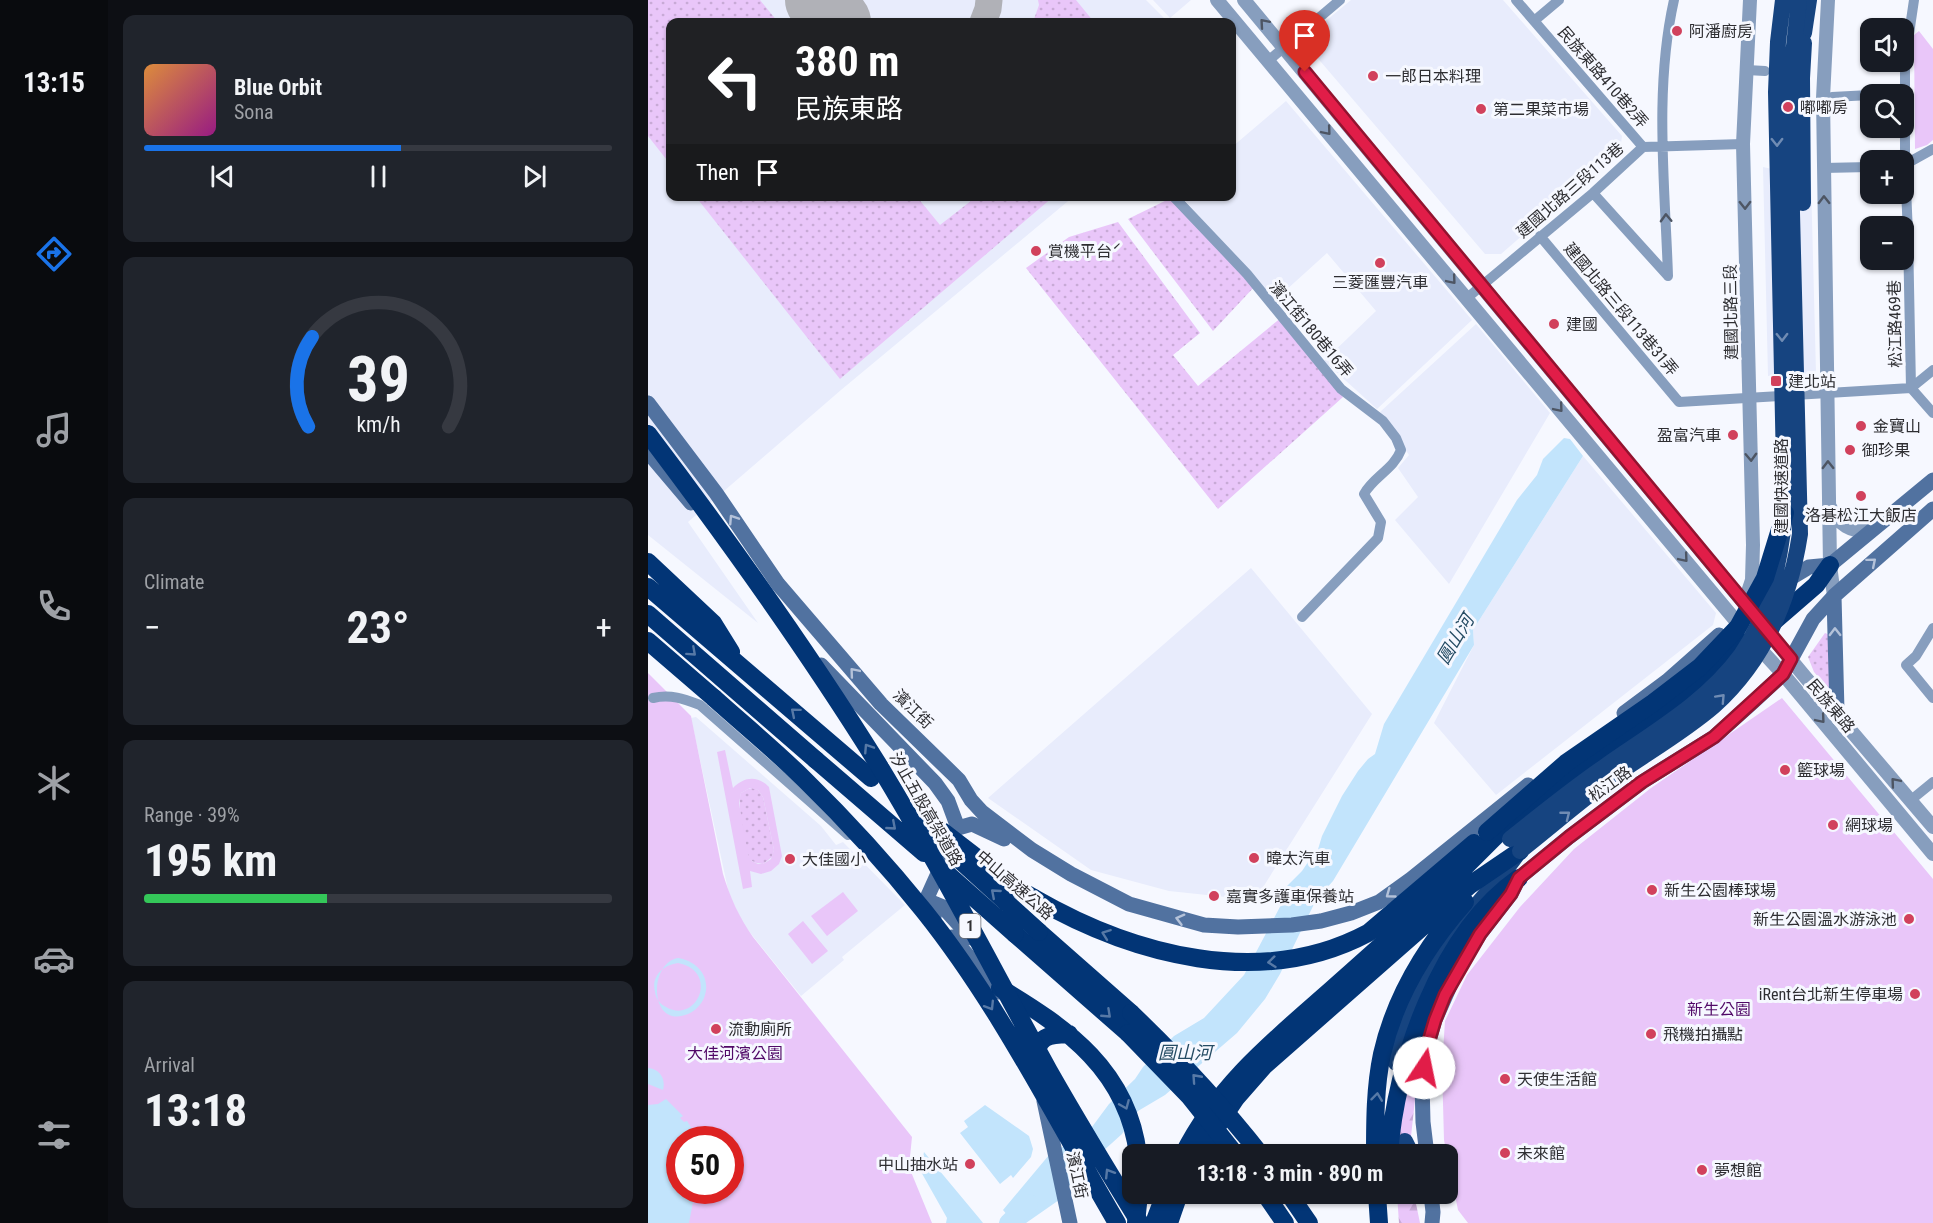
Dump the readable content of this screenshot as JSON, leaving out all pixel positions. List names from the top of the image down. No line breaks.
{"streets":{"highway":["建國快速道路","汐止五股高架道路","中山高速公路","1"],"main road":["濱江街","松江路"],"street":["民族東路410巷2弄","建國北路三段113巷","建國北路三段113巷31弄","建國北路三段","松江路469巷","濱江街180巷16弄","民族東路"]},"crossings":[["民族東路410巷2弄","建國北路三段113巷"],["建國北路三段113巷","建國北路三段113巷31弄"],["建國北路三段113巷","建國北路三段"],["建國北路三段113巷","民族東路"],["建國北路三段113巷31弄","建國北路三段"],["建國北路三段","民族東路"],["民族東路","松江路"]],"one_way":["濱江街"],"water":["圓山河"],"parks":["新生公園","大佳河濱公園"],"places":{"other":["阿潘廚房","一郎日本料理","嘟嘟房","第二果菜市場","賞機平台ˊ","三菱匯豐汽車","建國","金寶山","盈富汽車","御珍果","洛碁松江大飯店","籃球場","網球場","暐太汽車","大佳國小","新生公園棒球場","嘉實多護車保養站","新生公園溫水游泳池","iRent台北新生停車場","流動廁所","飛機拍攝點","天使生活館","未來館","中山抽水站","夢想館"],"transit":["建北站"]},"page":{"tabs":"13:15","map_buttons":["+","−"],"turn":["380 m","民族東路"],"song":["Blue Orbit","Sona"],"then":"Then","tile":["Climate",["Range · 39%","195 km"],["Arrival","13:18"]],"heat":["−","23°","+"],"limit":"50","trip":"13:18 · 3 min · 890 m","gauge":["39","km/h"]}}
